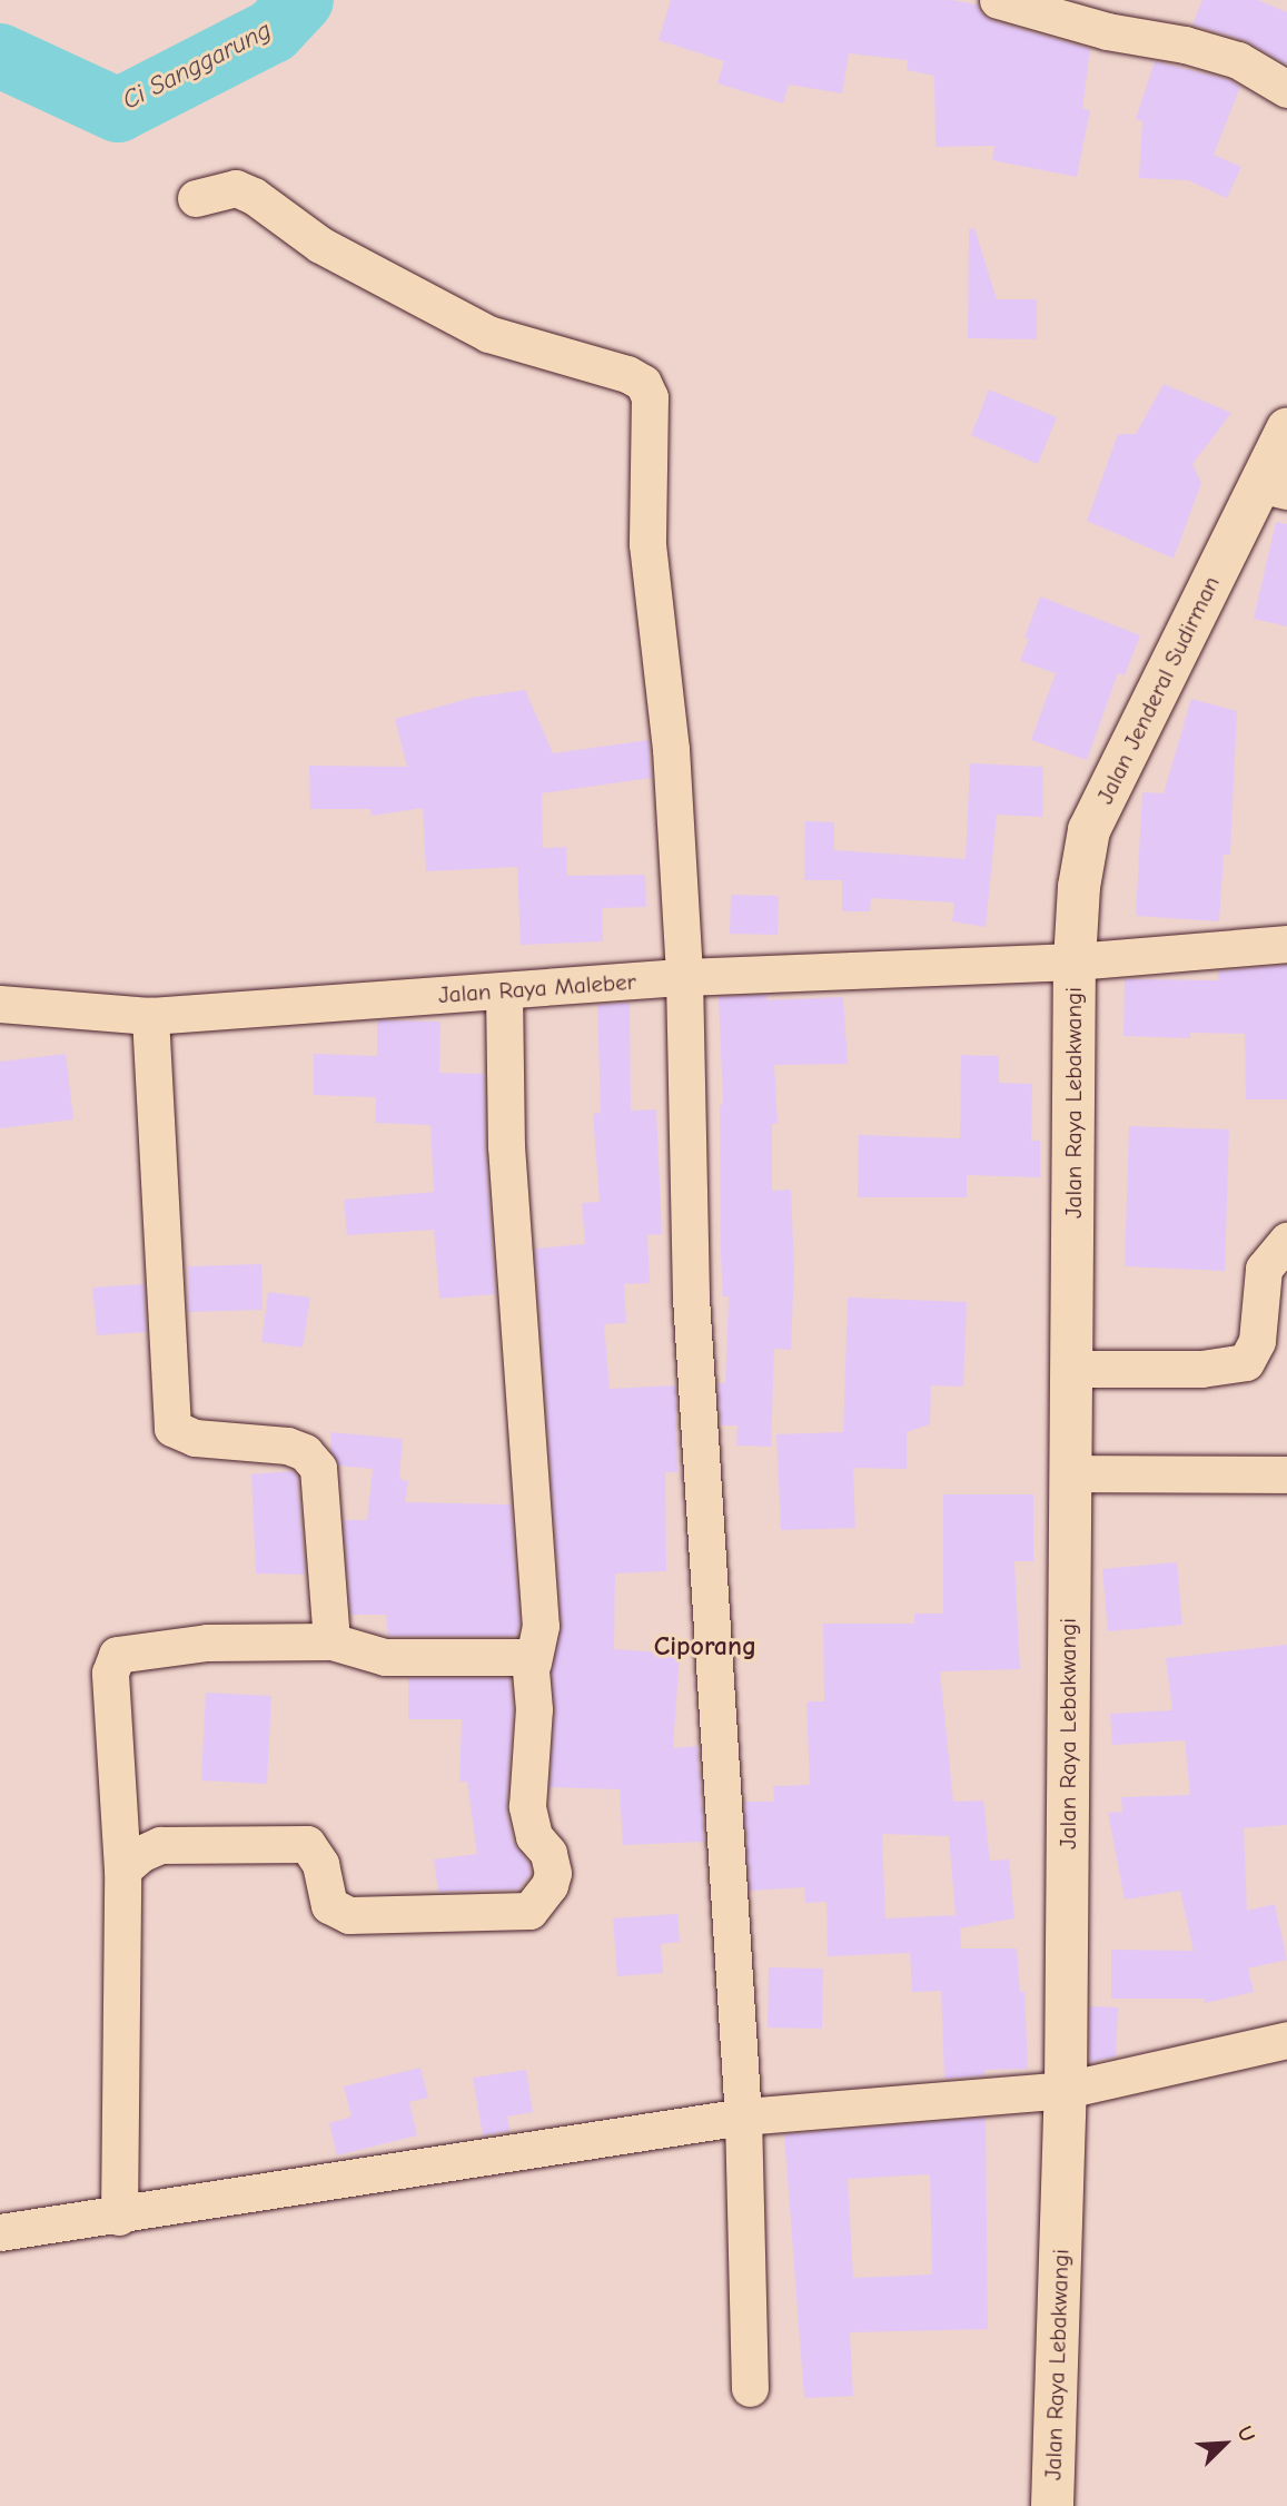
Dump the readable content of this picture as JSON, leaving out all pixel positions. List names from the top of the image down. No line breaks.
{"streets":{"main road":["Jalan Jenderal Sudirman","Jalan Raya Lebakwangi"],"street":["Jalan Raya Maleber"]},"crossings":[["Jalan Jenderal Sudirman","Jalan Raya Maleber"],["Jalan Jenderal Sudirman","Jalan Raya Lebakwangi"],["Jalan Raya Maleber","Jalan Raya Lebakwangi"]],"districts":["Ciporang"],"water":["Ci Sanggarung"],"north":"top right"}
